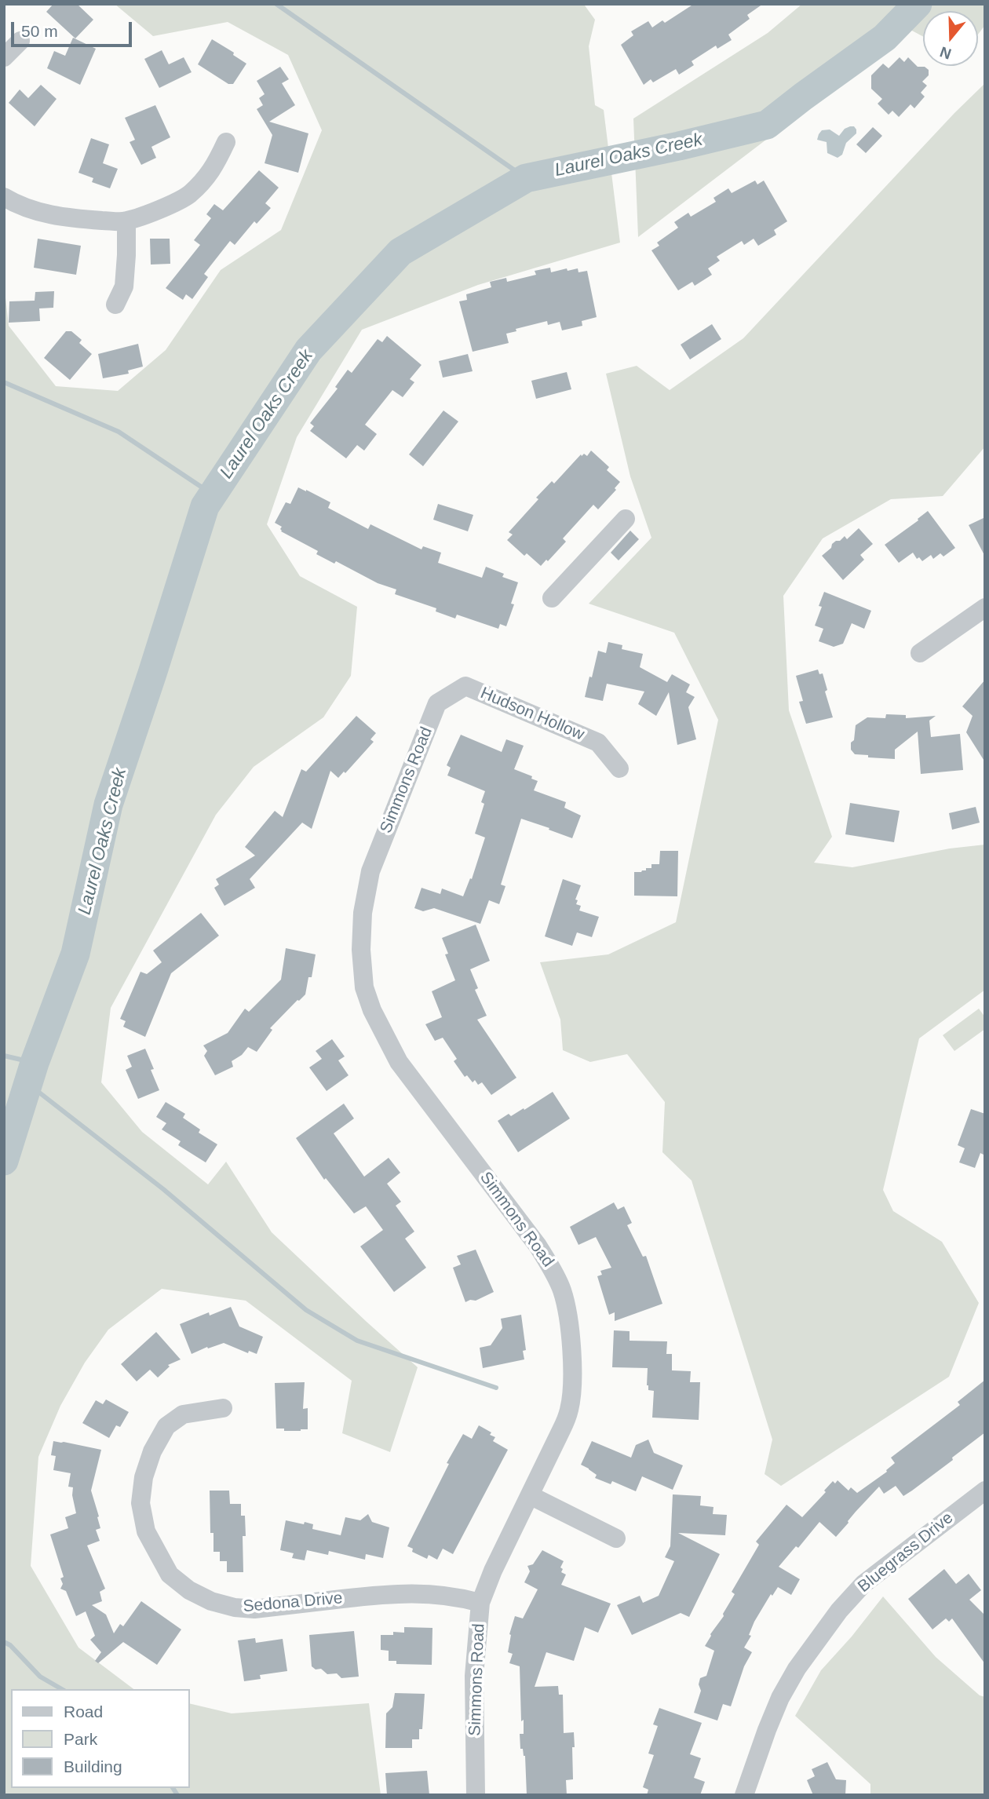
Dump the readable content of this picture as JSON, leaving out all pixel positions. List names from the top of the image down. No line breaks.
{"streets":{"street":["Hudson Hollow","Simmons Road","Bluegrass Drive","Sedona Drive"]},"crossings":[["Hudson Hollow","Simmons Road"],["Simmons Road","Sedona Drive"]],"water":["Laurel Oaks Creek"],"legend":["Road","Park","Building"],"scale_bar":"50 m","north":"bottom"}
